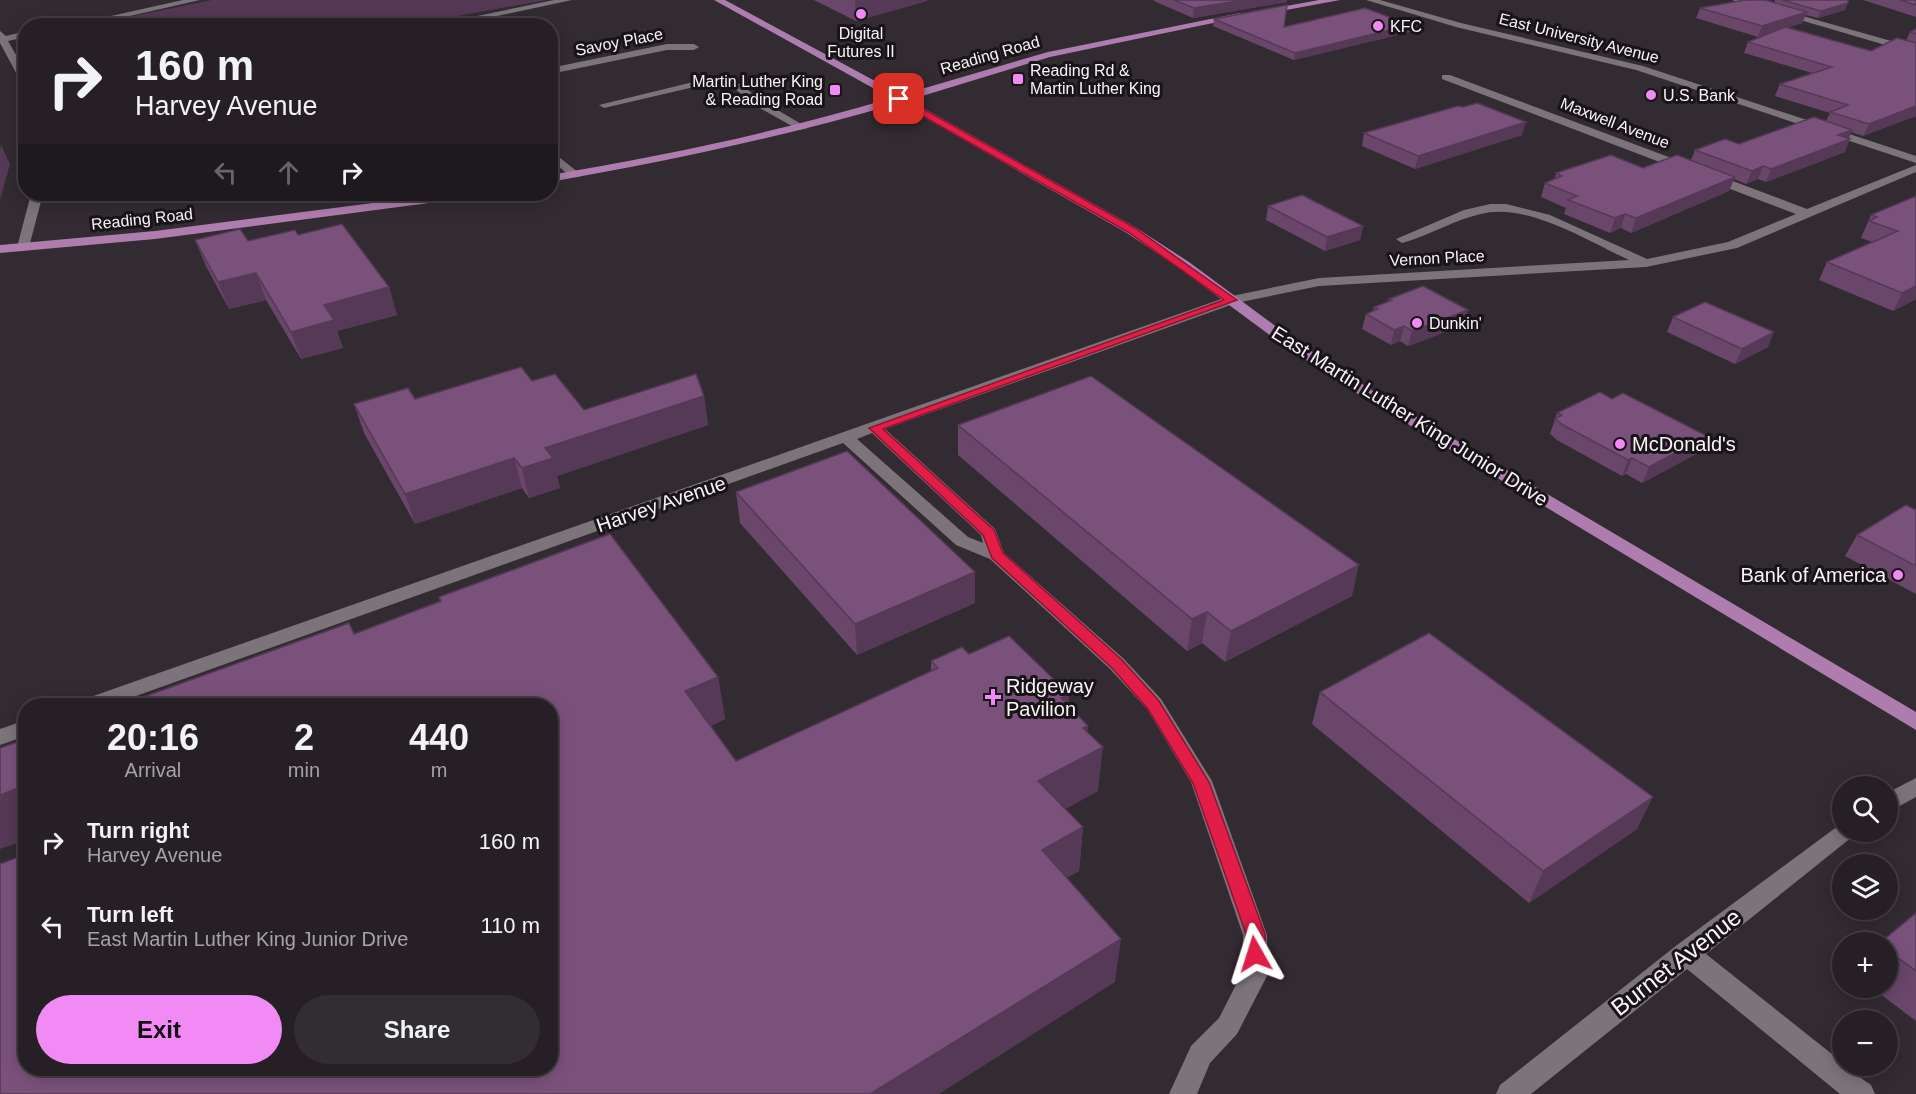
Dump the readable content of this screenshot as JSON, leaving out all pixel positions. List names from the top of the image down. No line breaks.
{"streets":{"main road":["Reading Road","East Martin Luther King Junior Drive"],"street":["East University Avenue","Savoy Place","Maxwell Avenue","Vernon Place","Harvey Avenue","Burnet Avenue"]},"crossings":[["Reading Road","East Martin Luther King Junior Drive"],["Maxwell Avenue","Vernon Place"],["Vernon Place","East Martin Luther King Junior Drive"],["Vernon Place","Harvey Avenue"],["East Martin Luther King Junior Drive","Harvey Avenue"]],"places":{"other":["Digital Futures II","KFC","U.S. Bank","Dunkin'","McDonald's","Bank of America"],"transit":["Reading Rd & Martin Luther King","Martin Luther King & Reading Road"],"health":["Ridgeway Pavilion"]},"page":{"turn":["160 m","Harvey Avenue"],"eta":["20:16","Arrival","2","min","440","m"],"map_buttons":["+","−"],"list":[{"name":"Turn right","note":"Harvey Avenue","value":"160 m"},{"name":"Turn left","note":"East Martin Luther King Junior Drive","value":"110 m"}],"buttons":["Exit","Share"]}}
